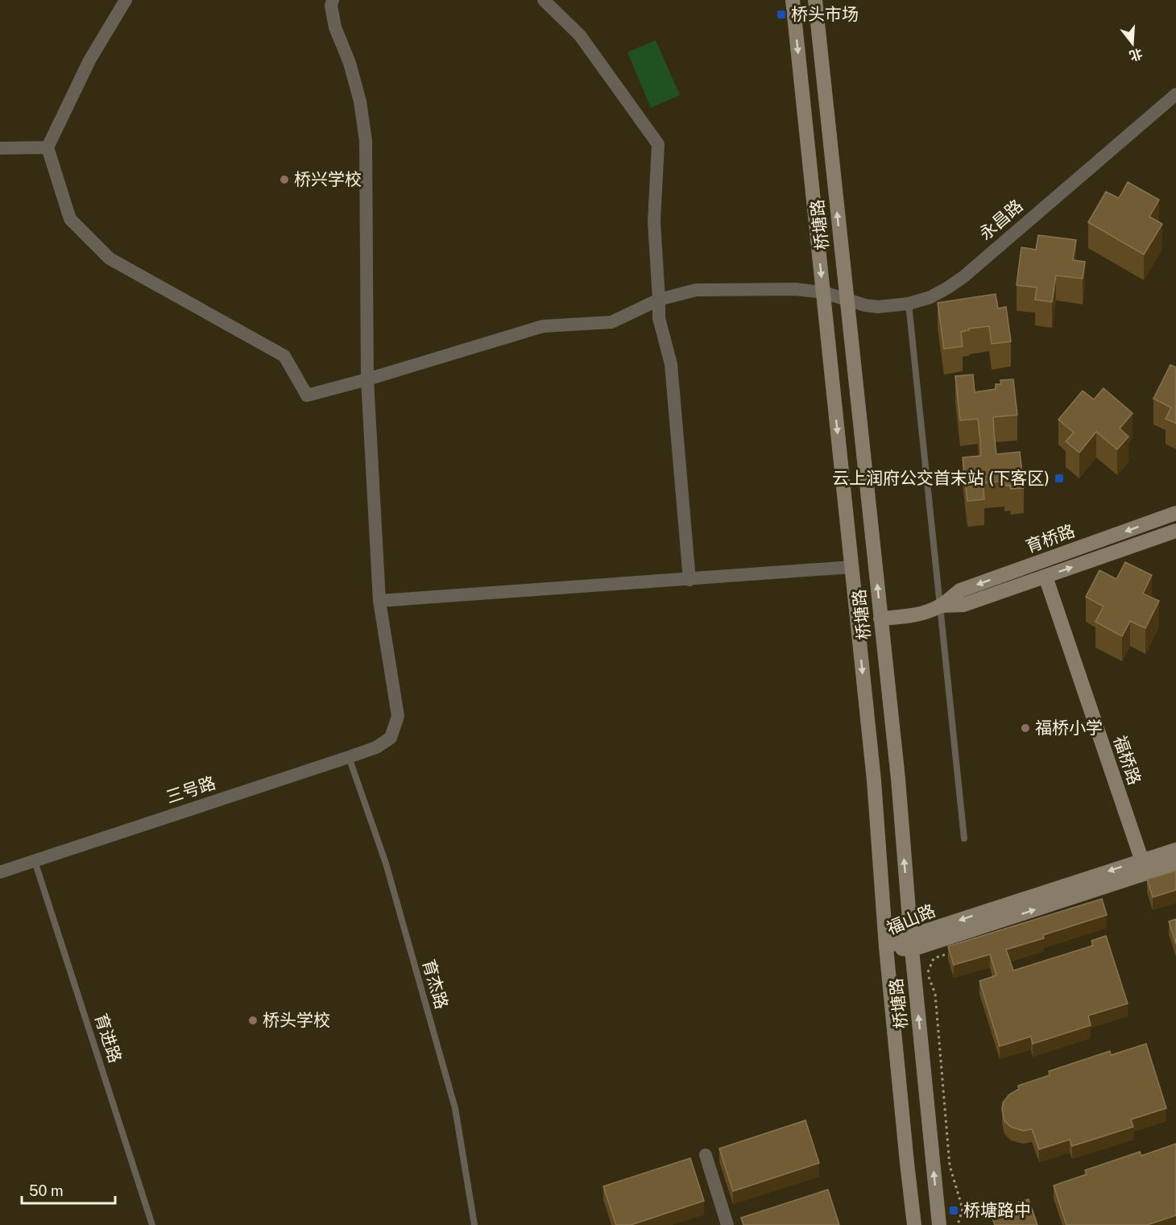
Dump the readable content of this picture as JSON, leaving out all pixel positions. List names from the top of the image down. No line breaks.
{"streets":{"street":["永昌路","桥塘路","育桥路","福桥路","三号路","福山路"],"lane":["育杰路","育进路"]},"crossings":[["永昌路","桥塘路"],["桥塘路","育桥路"],["桥塘路","福山路"],["育桥路","福桥路"],["福桥路","福山路"],["三号路","育杰路"],["三号路","育进路"]],"places":{"transit":["桥头市场","云上润府公交首末站 (下客区)","桥塘路中"],"other":["桥兴学校","福桥小学","桥头学校"]},"scale_bar":"50 m","north":"bottom"}
